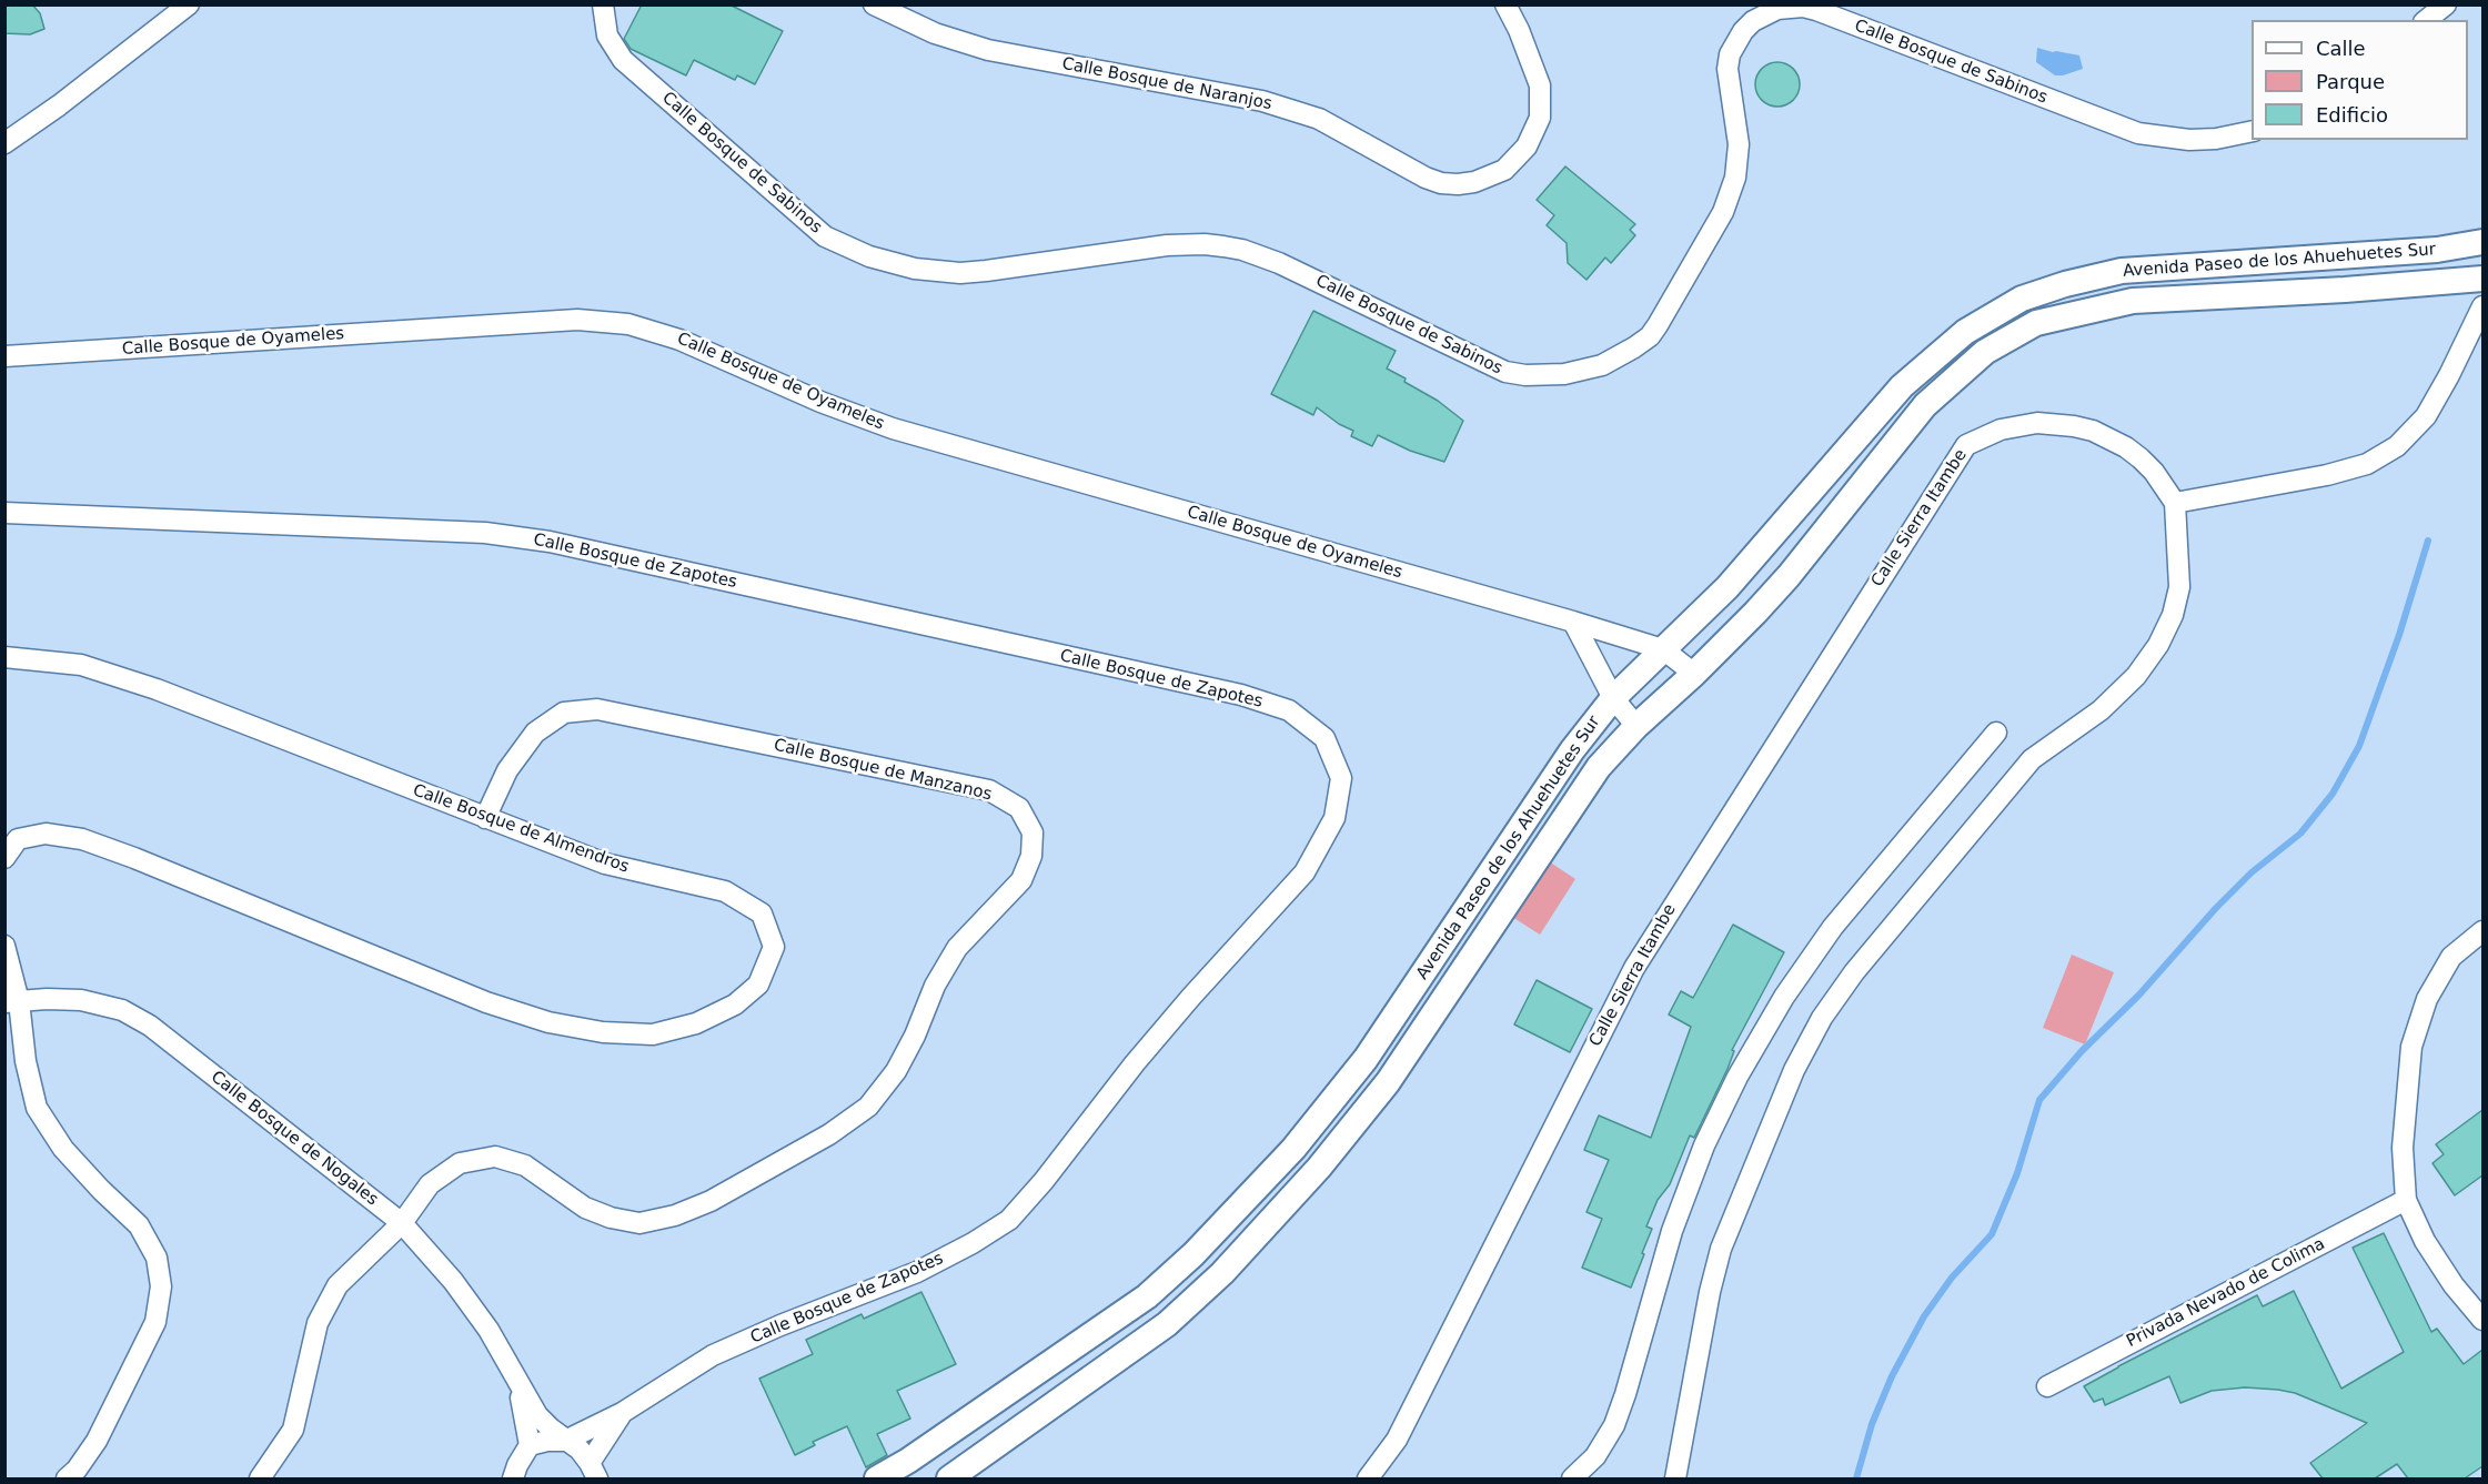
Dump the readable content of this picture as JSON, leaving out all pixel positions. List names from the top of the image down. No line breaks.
{"streets":{"street":["Calle Bosque de Sabinos","Calle Bosque de Naranjos","Avenida Paseo de los Ahuehuetes Sur","Calle Bosque de Oyameles","Calle Sierra Itambe","Calle Bosque de Zapotes","Calle Bosque de Manzanos","Calle Bosque de Almendros","Calle Bosque de Nogales","Privada Nevado de Colima"]},"crossings":[["Avenida Paseo de los Ahuehuetes Sur","Calle Bosque de Oyameles"],["Calle Bosque de Zapotes","Calle Bosque de Nogales"],["Calle Bosque de Manzanos","Calle Bosque de Almendros"],["Calle Bosque de Manzanos","Calle Bosque de Nogales"]],"legend":["Calle","Parque","Edificio"]}
